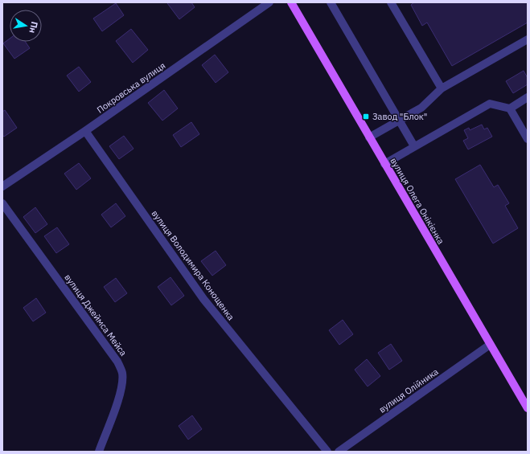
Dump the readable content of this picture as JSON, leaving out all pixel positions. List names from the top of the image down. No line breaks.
{"streets":{"main road":["вулиця Олега Онікієнка"],"street":["Покровська вулиця","вулиця Володимира Конощенка","вулиця Джеймса Мейса","вулиця Олійника"]},"crossings":[["Покровська вулиця","вулиця Володимира Конощенка"],["вулиця Олега Онікієнка","вулиця Олійника"]],"places":{"transit":["Завод \"Блок\""]},"north":"right"}
